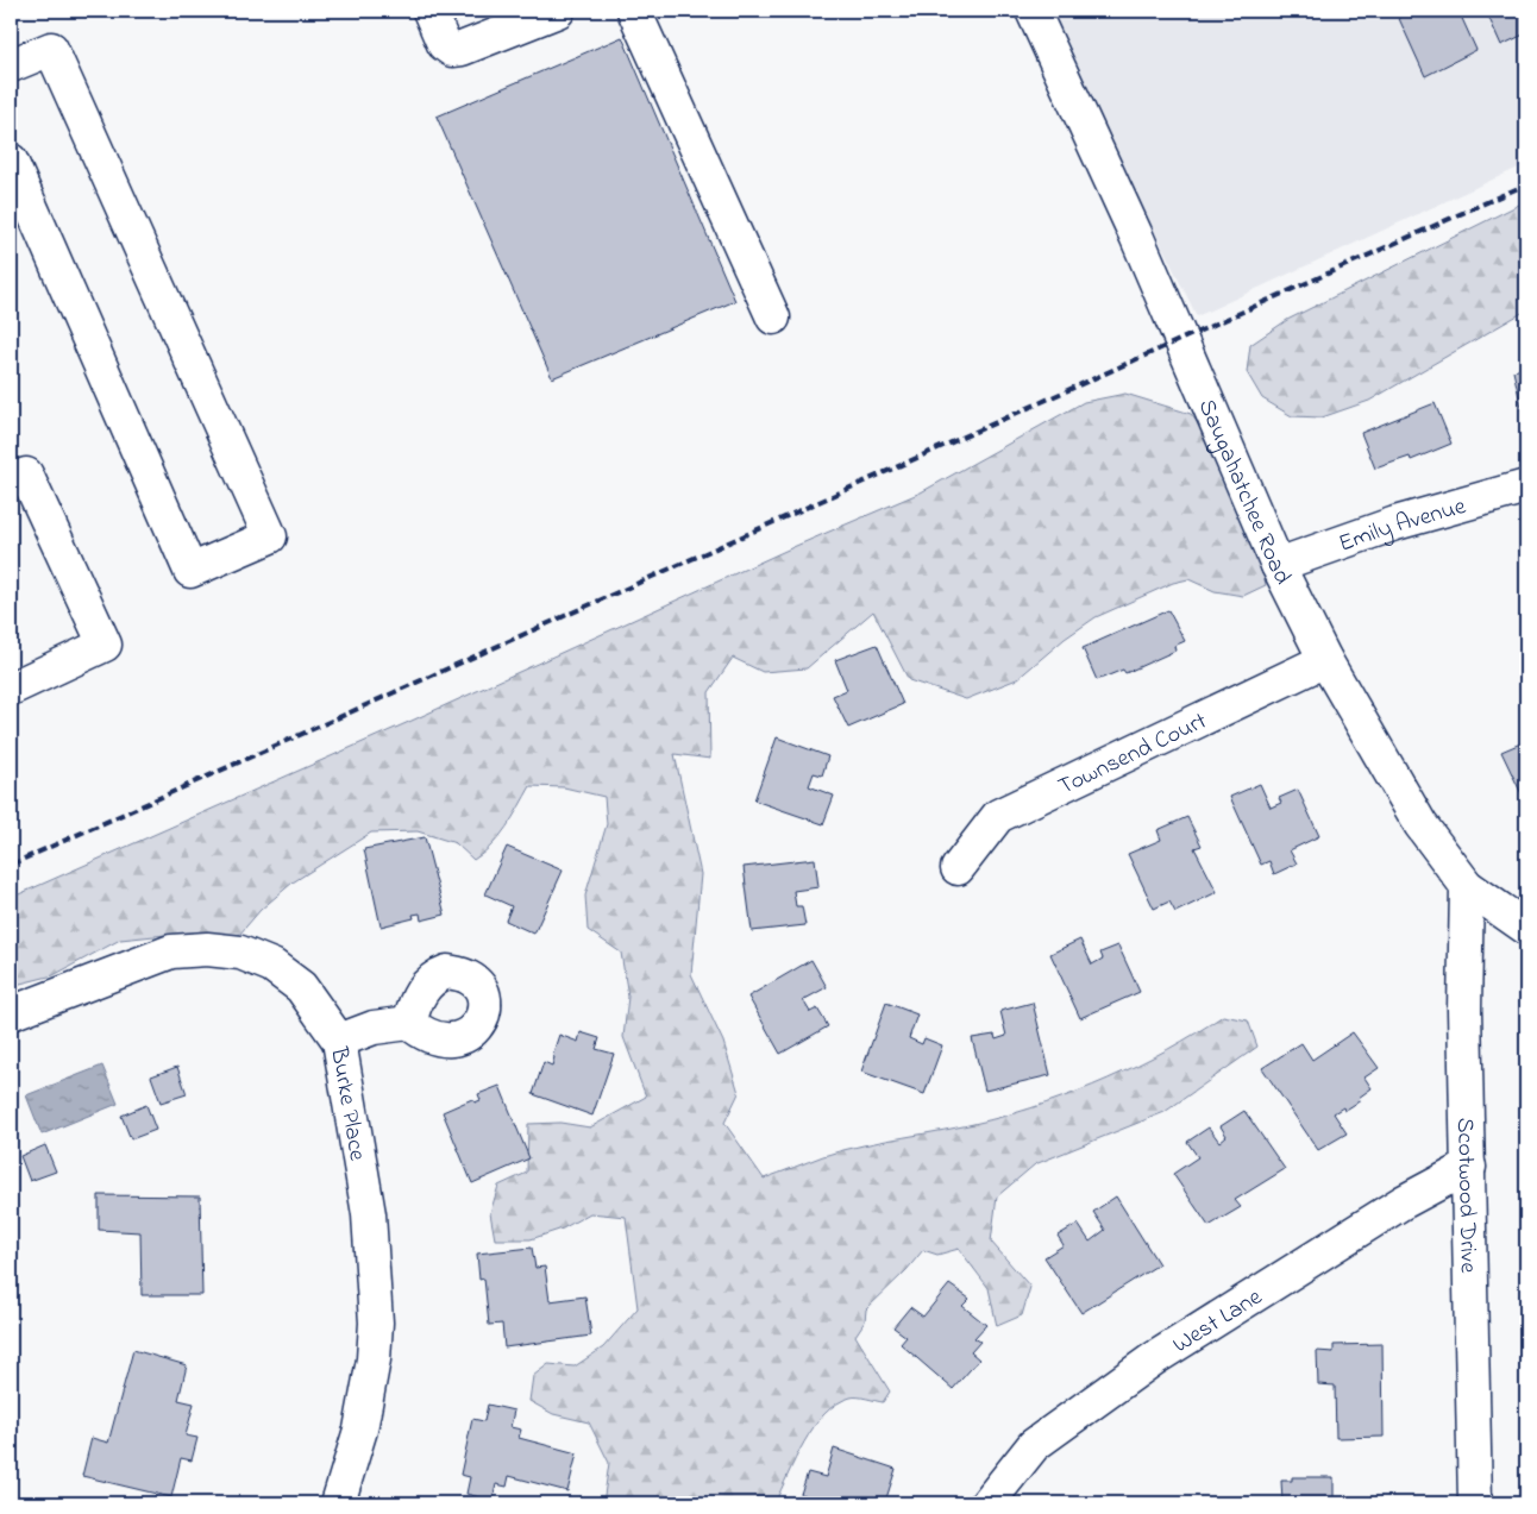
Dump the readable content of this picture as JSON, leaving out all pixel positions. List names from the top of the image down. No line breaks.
{"streets":{"street":["Saugahatchee Road","Emily Avenue","Townsend Court","Burke Place","Scotwood Drive","West Lane"]},"crossings":[["Saugahatchee Road","Emily Avenue"],["Saugahatchee Road","Townsend Court"],["Saugahatchee Road","Scotwood Drive"],["Scotwood Drive","West Lane"]]}
